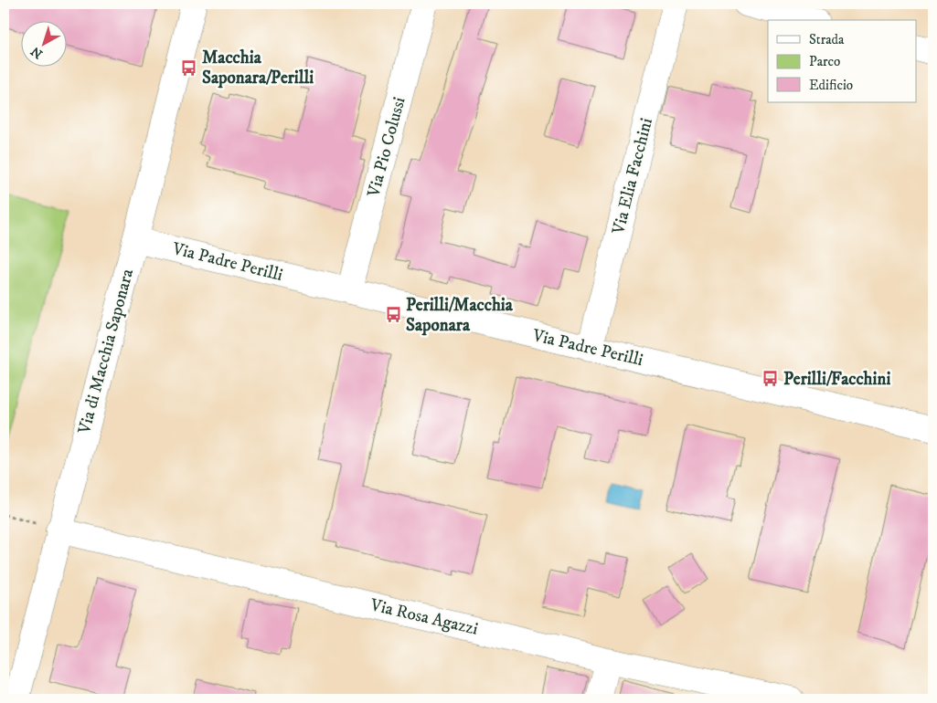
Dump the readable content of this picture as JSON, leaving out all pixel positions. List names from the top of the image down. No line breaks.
{"streets":{"street":["Via Pio Colussi","Via Elia Facchini","Via Padre Perilli","Via di Macchia Saponara","Via Rosa Agazzi"]},"crossings":[["Via Pio Colussi","Via Padre Perilli"],["Via Elia Facchini","Via Padre Perilli"],["Via Padre Perilli","Via di Macchia Saponara"],["Via di Macchia Saponara","Via Rosa Agazzi"]],"places":{"bus stop":["Macchia Saponara/Perilli","Perilli/Macchia Saponara","Perilli/Facchini"]},"legend":["Strada","Parco","Edificio"],"north":"bottom left"}
